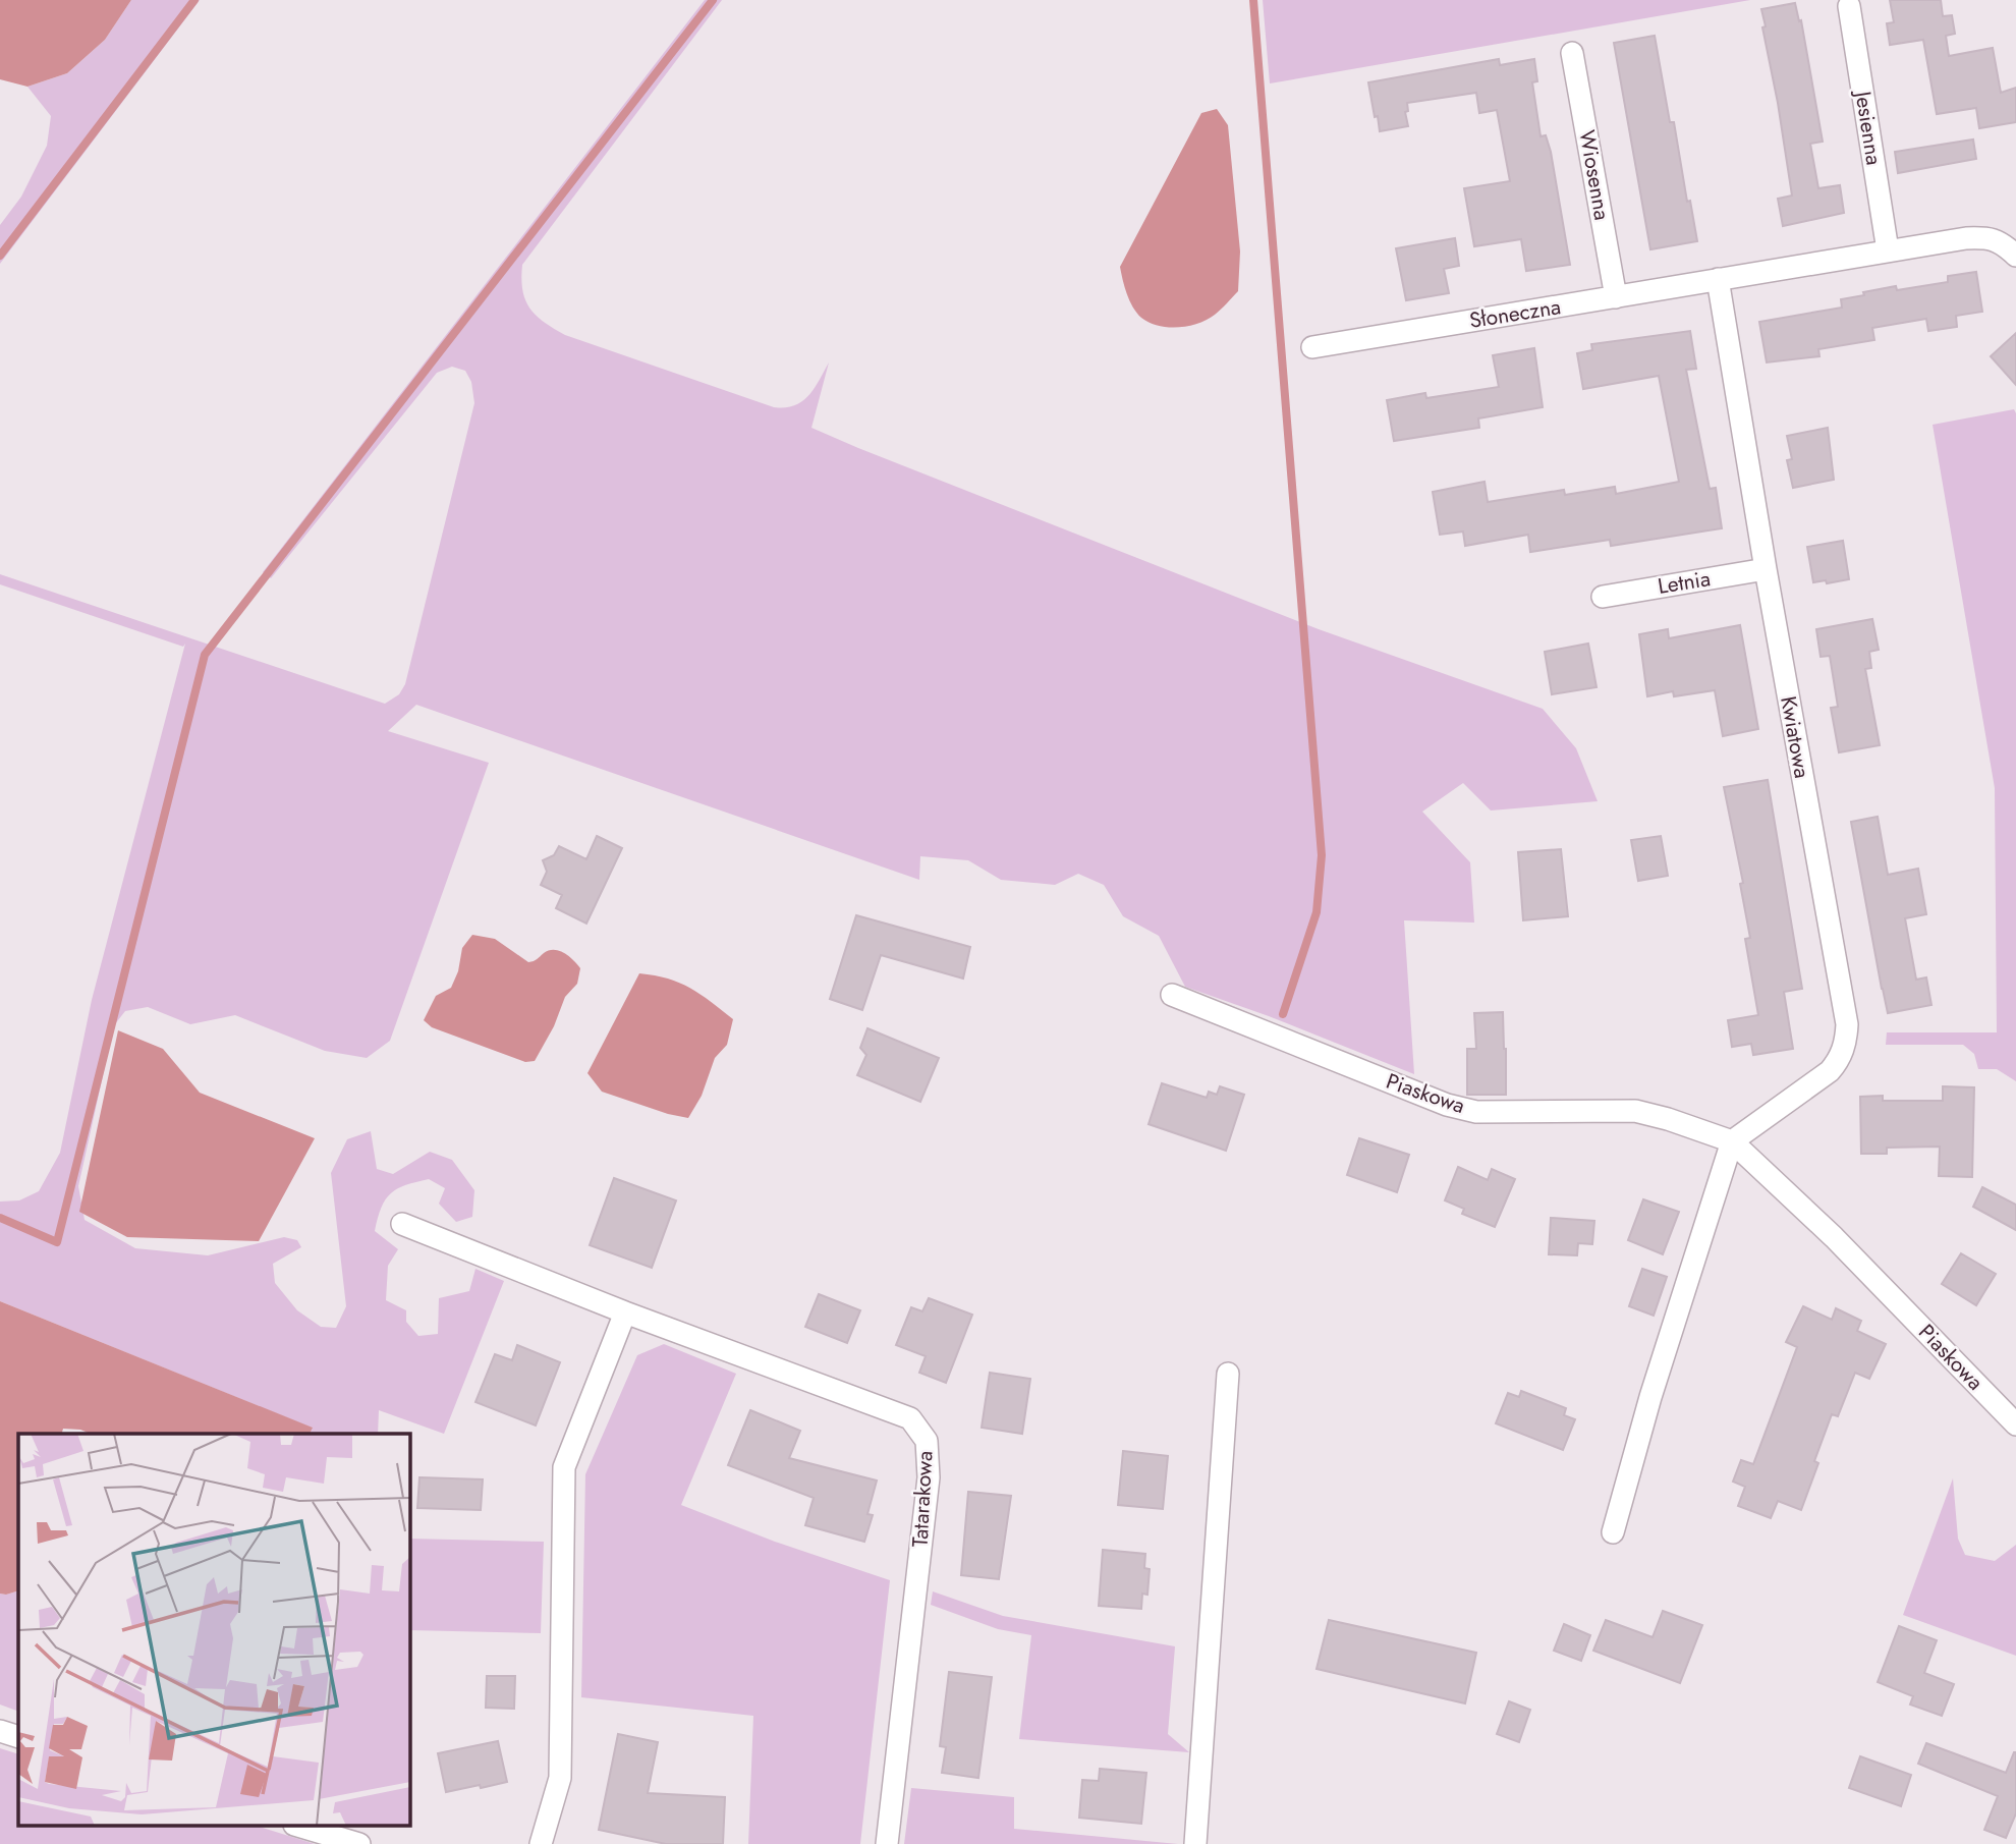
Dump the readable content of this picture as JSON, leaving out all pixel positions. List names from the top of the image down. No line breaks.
{"streets":{"street":["Jesienna","Wiosenna","Słoneczna","Letnia","Kwiatowa","Piaskowa","Tatarakowa"]},"crossings":[["Jesienna","Słoneczna"],["Wiosenna","Słoneczna"],["Słoneczna","Kwiatowa"],["Letnia","Kwiatowa"],["Kwiatowa","Piaskowa"]]}
